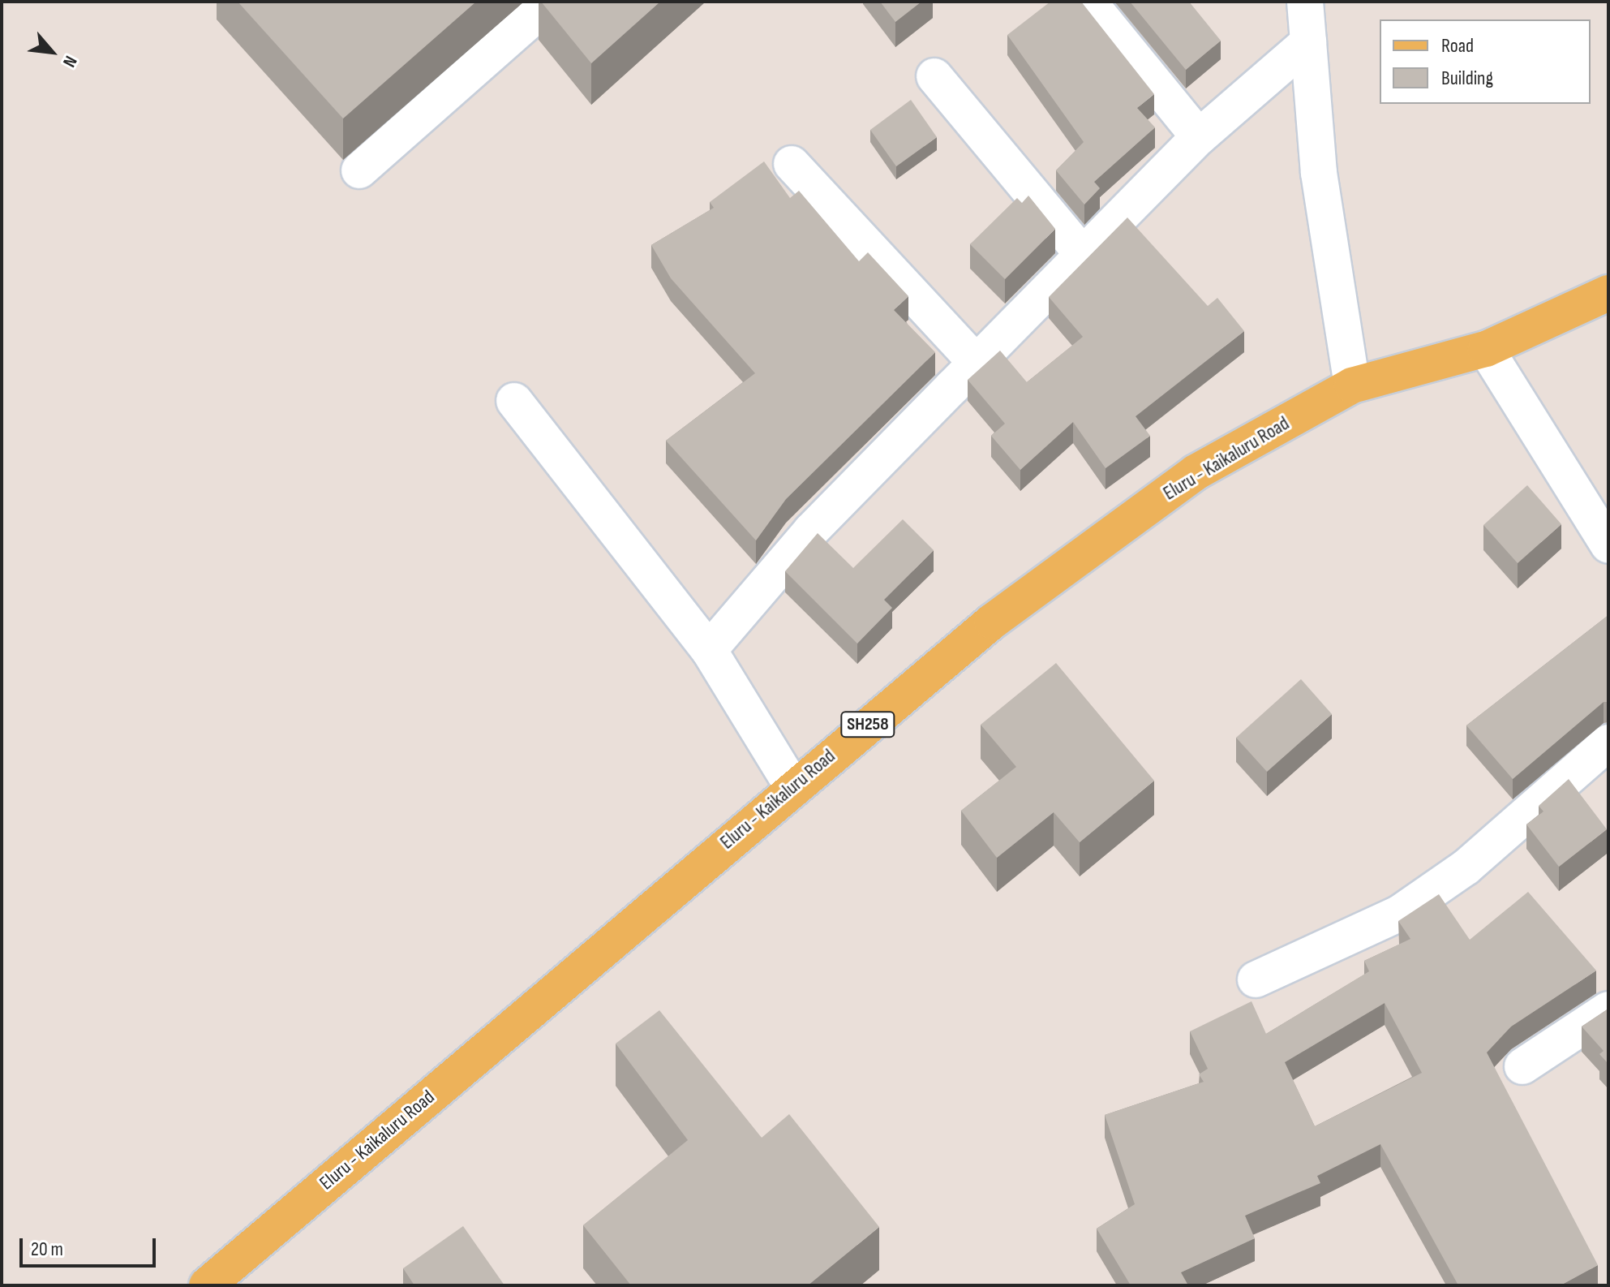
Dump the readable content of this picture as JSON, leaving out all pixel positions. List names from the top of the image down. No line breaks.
{"streets":{"main road":["Eluru - Kaikaluru Road","SH258"]},"legend":["Road","Building"],"scale_bar":"20 m","north":"bottom right"}
